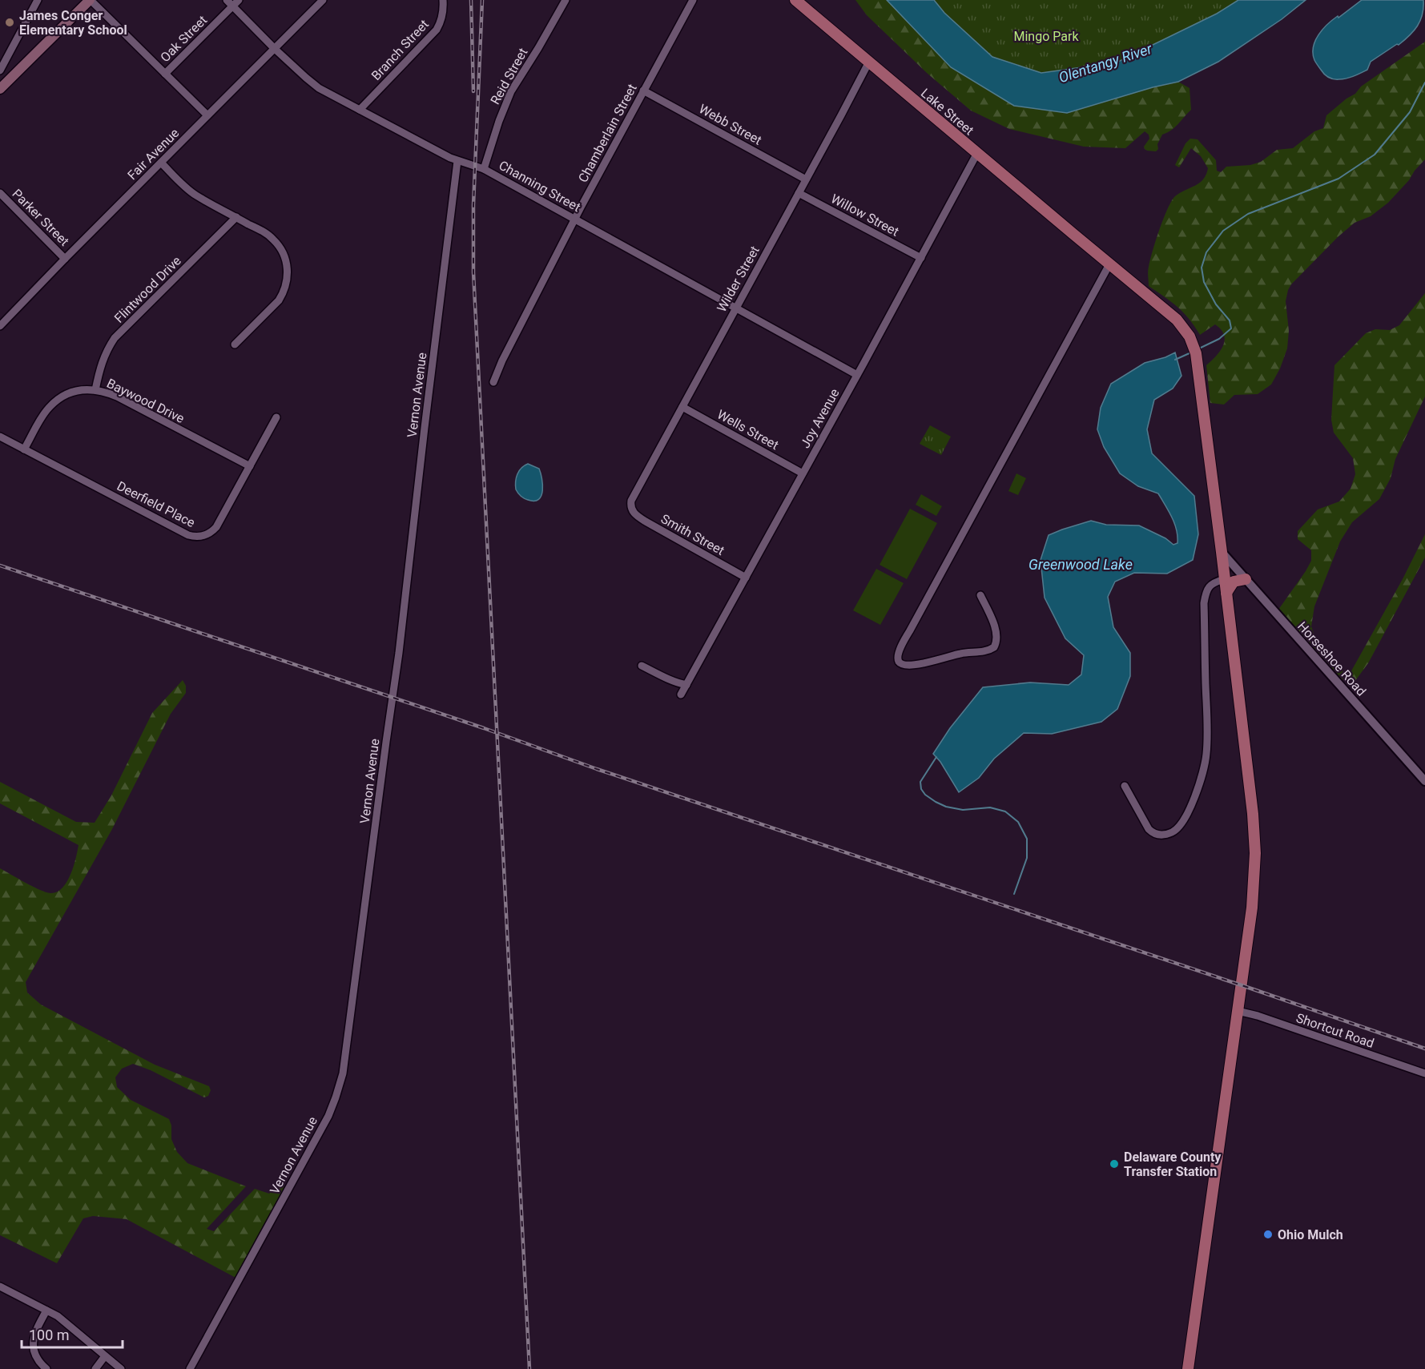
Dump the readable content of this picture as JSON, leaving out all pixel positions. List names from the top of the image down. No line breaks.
{"streets":{"main road":["Lake Street"],"street":["Oak Street","Branch Street","Reid Street","Webb Street","Chamberlain Street","Fair Avenue","Channing Street","Willow Street","Parker Street","Wilder Street","Flintwood Drive","Vernon Avenue","Baywood Drive","Joy Avenue","Wells Street","Deerfield Place","Smith Street","Horseshoe Road","Shortcut Road"]},"crossings":[["Oak Street","Channing Street"],["Branch Street","Channing Street"],["Reid Street","Channing Street"],["Lake Street","Wilder Street"],["Lake Street","Joy Avenue"],["Lake Street","Horseshoe Road"],["Webb Street","Chamberlain Street"],["Webb Street","Wilder Street"],["Chamberlain Street","Channing Street"],["Fair Avenue","Channing Street"],["Fair Avenue","Parker Street"],["Channing Street","Wilder Street"],["Channing Street","Vernon Avenue"],["Channing Street","Joy Avenue"],["Willow Street","Wilder Street"],["Willow Street","Joy Avenue"],["Wilder Street","Wells Street"],["Wilder Street","Smith Street"],["Flintwood Drive","Baywood Drive"],["Baywood Drive","Deerfield Place"],["Joy Avenue","Wells Street"],["Joy Avenue","Smith Street"]],"water":["Olentangy River","Greenwood Lake"],"parks":["Mingo Park"],"places":["James Conger Elementary School","Delaware County Transfer Station","Ohio Mulch"],"scale_bar":"100 m"}
